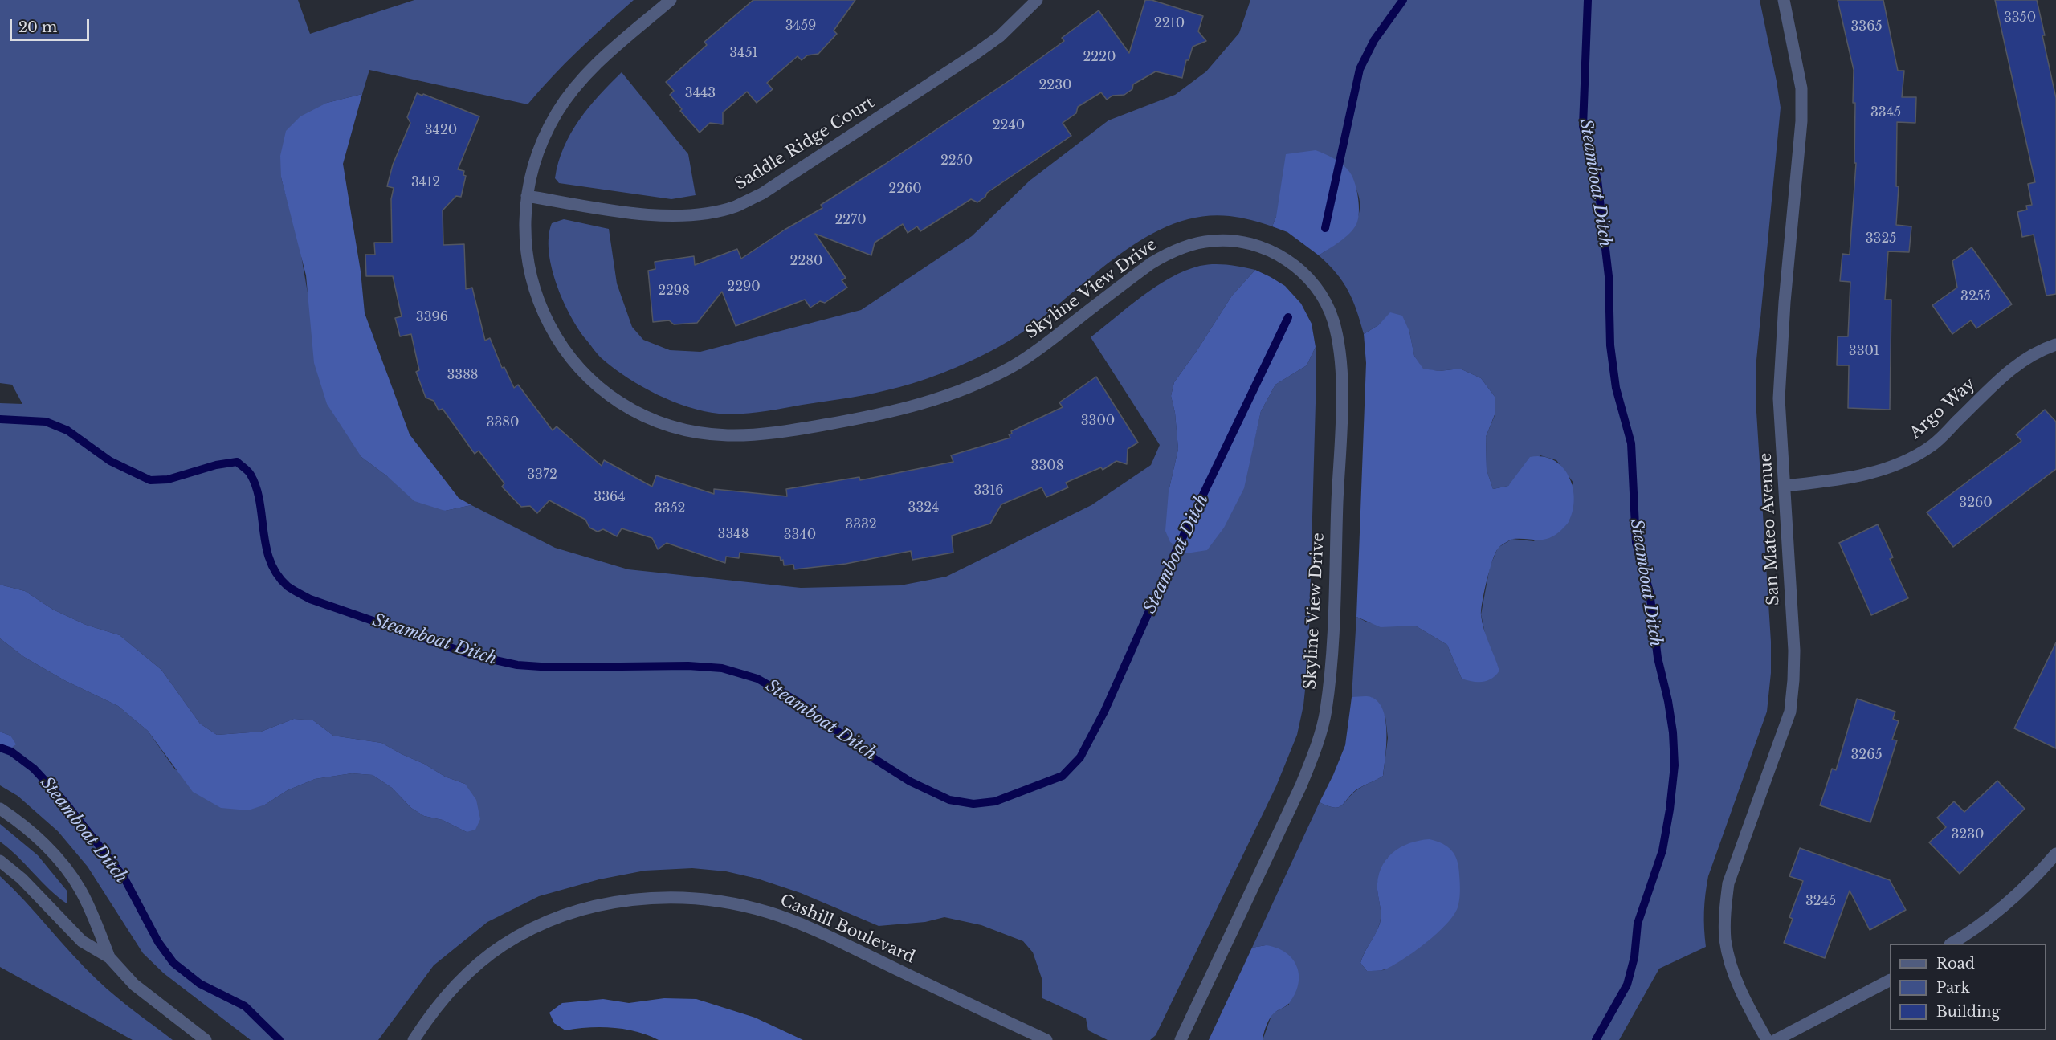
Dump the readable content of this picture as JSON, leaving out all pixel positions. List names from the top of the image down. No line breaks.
{"streets":{"street":["Saddle Ridge Court","Skyline View Drive","Argo Way","San Mateo Avenue","Cashill Boulevard"]},"crossings":[["Saddle Ridge Court","Skyline View Drive"],["Argo Way","San Mateo Avenue"]],"water":["Steamboat Ditch"],"house_numbers":["3350","2210","3459","3365","3451","2220","2230","3443","3345","2240","3420","2250","3412","2260","2270","3325","2280","2290","2298","3255","3396","3301","3388","3300","3380","3308","3372","3316","3364","3260","3324","3352","3332","3348","3340","3265","3230","3245"],"legend":["Road","Park","Building"],"scale_bar":"20 m"}
